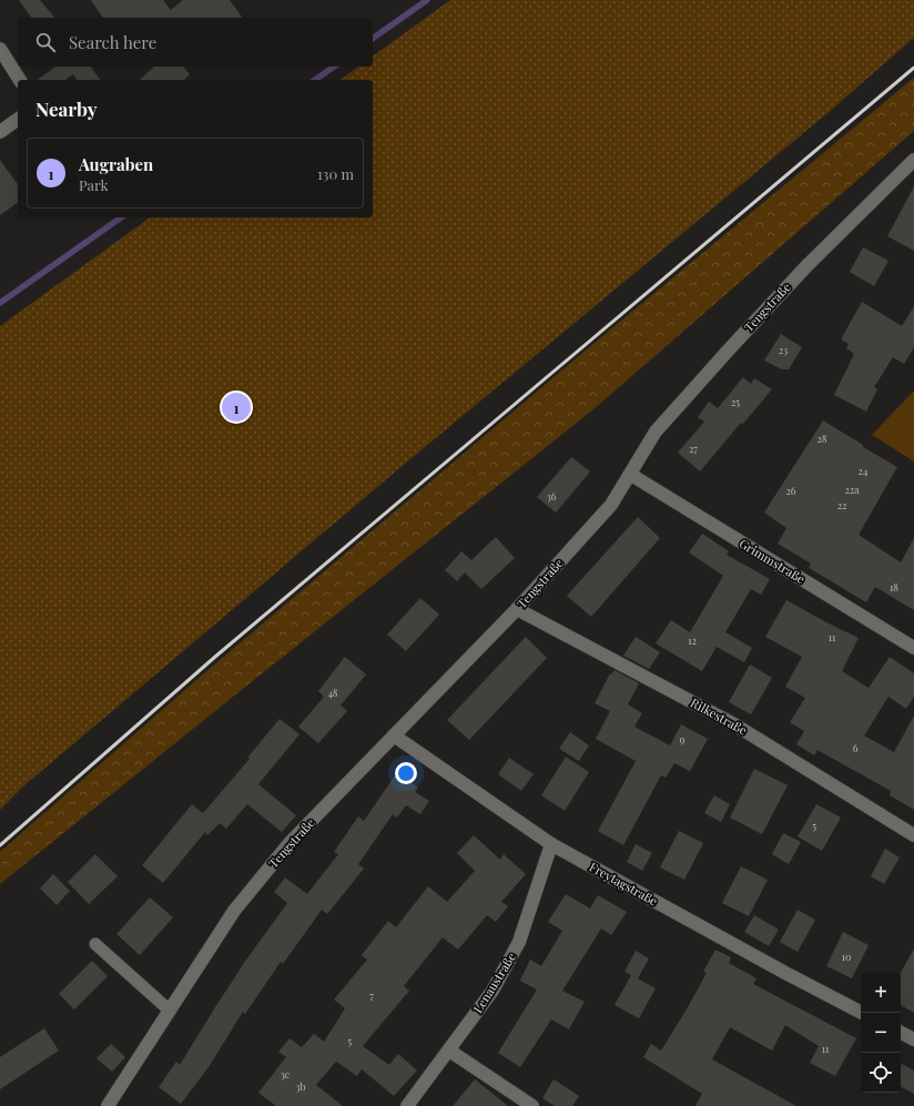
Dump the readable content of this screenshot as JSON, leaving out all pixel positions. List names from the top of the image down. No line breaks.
{"streets":{"street":["Tengstraße","Grimmstraße","Rilkestraße","Freytagstraße","Lenaustraße"]},"crossings":[["Tengstraße","Grimmstraße"],["Tengstraße","Rilkestraße"],["Tengstraße","Freytagstraße"],["Freytagstraße","Lenaustraße"]],"house_numbers":["23","25","28","27","24","22a","26","36","22","18","11","12","48","9","6","5","10","7","5","11","3c","3b"],"page":{"search":"Search here","heading":"Nearby","list":[{"mark":"1","name":"Augraben","note":"Park","value":"130 m"}],"pins":"1","map_buttons":["+","−"]}}
